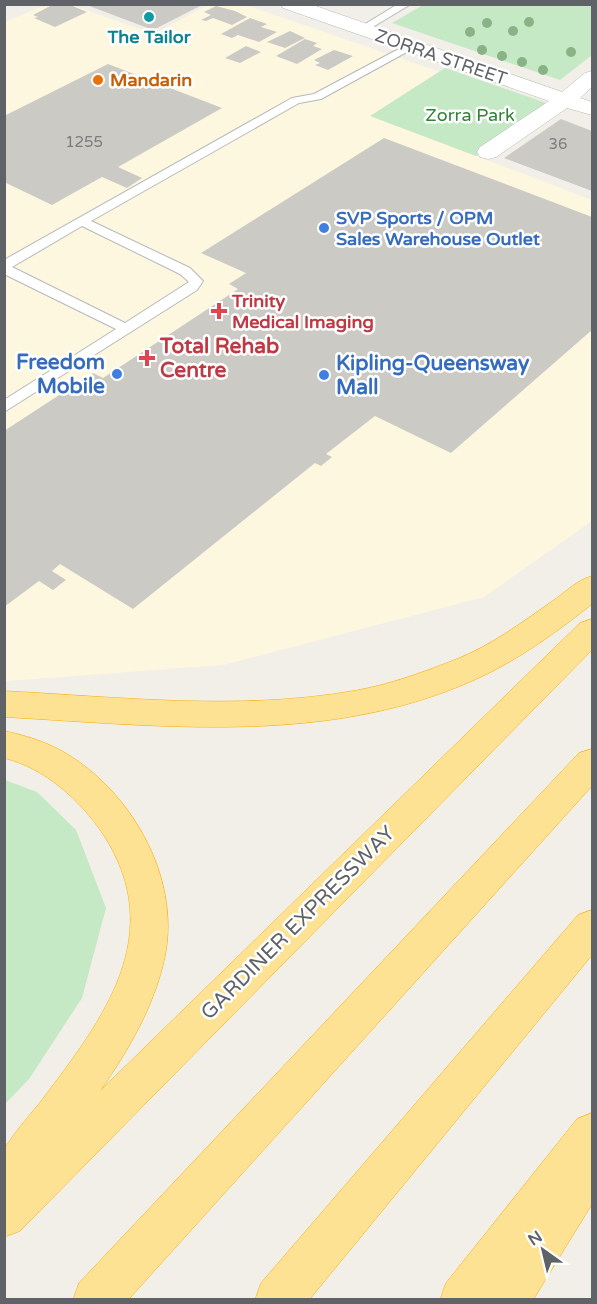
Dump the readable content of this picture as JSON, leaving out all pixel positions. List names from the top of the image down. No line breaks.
{"streets":{"highway":["GARDINER EXPRESSWAY"],"street":["ZORRA STREET"]},"parks":["Zorra Park"],"places":{"other":["The Tailor","Mandarin","SVP Sports / OPM Sales Warehouse Outlet","Freedom Mobile","Kipling-Queensway Mall"],"health":["Trinity Medical Imaging","Total Rehab Centre"]},"house_numbers":["1255","36"],"north":"top left"}
